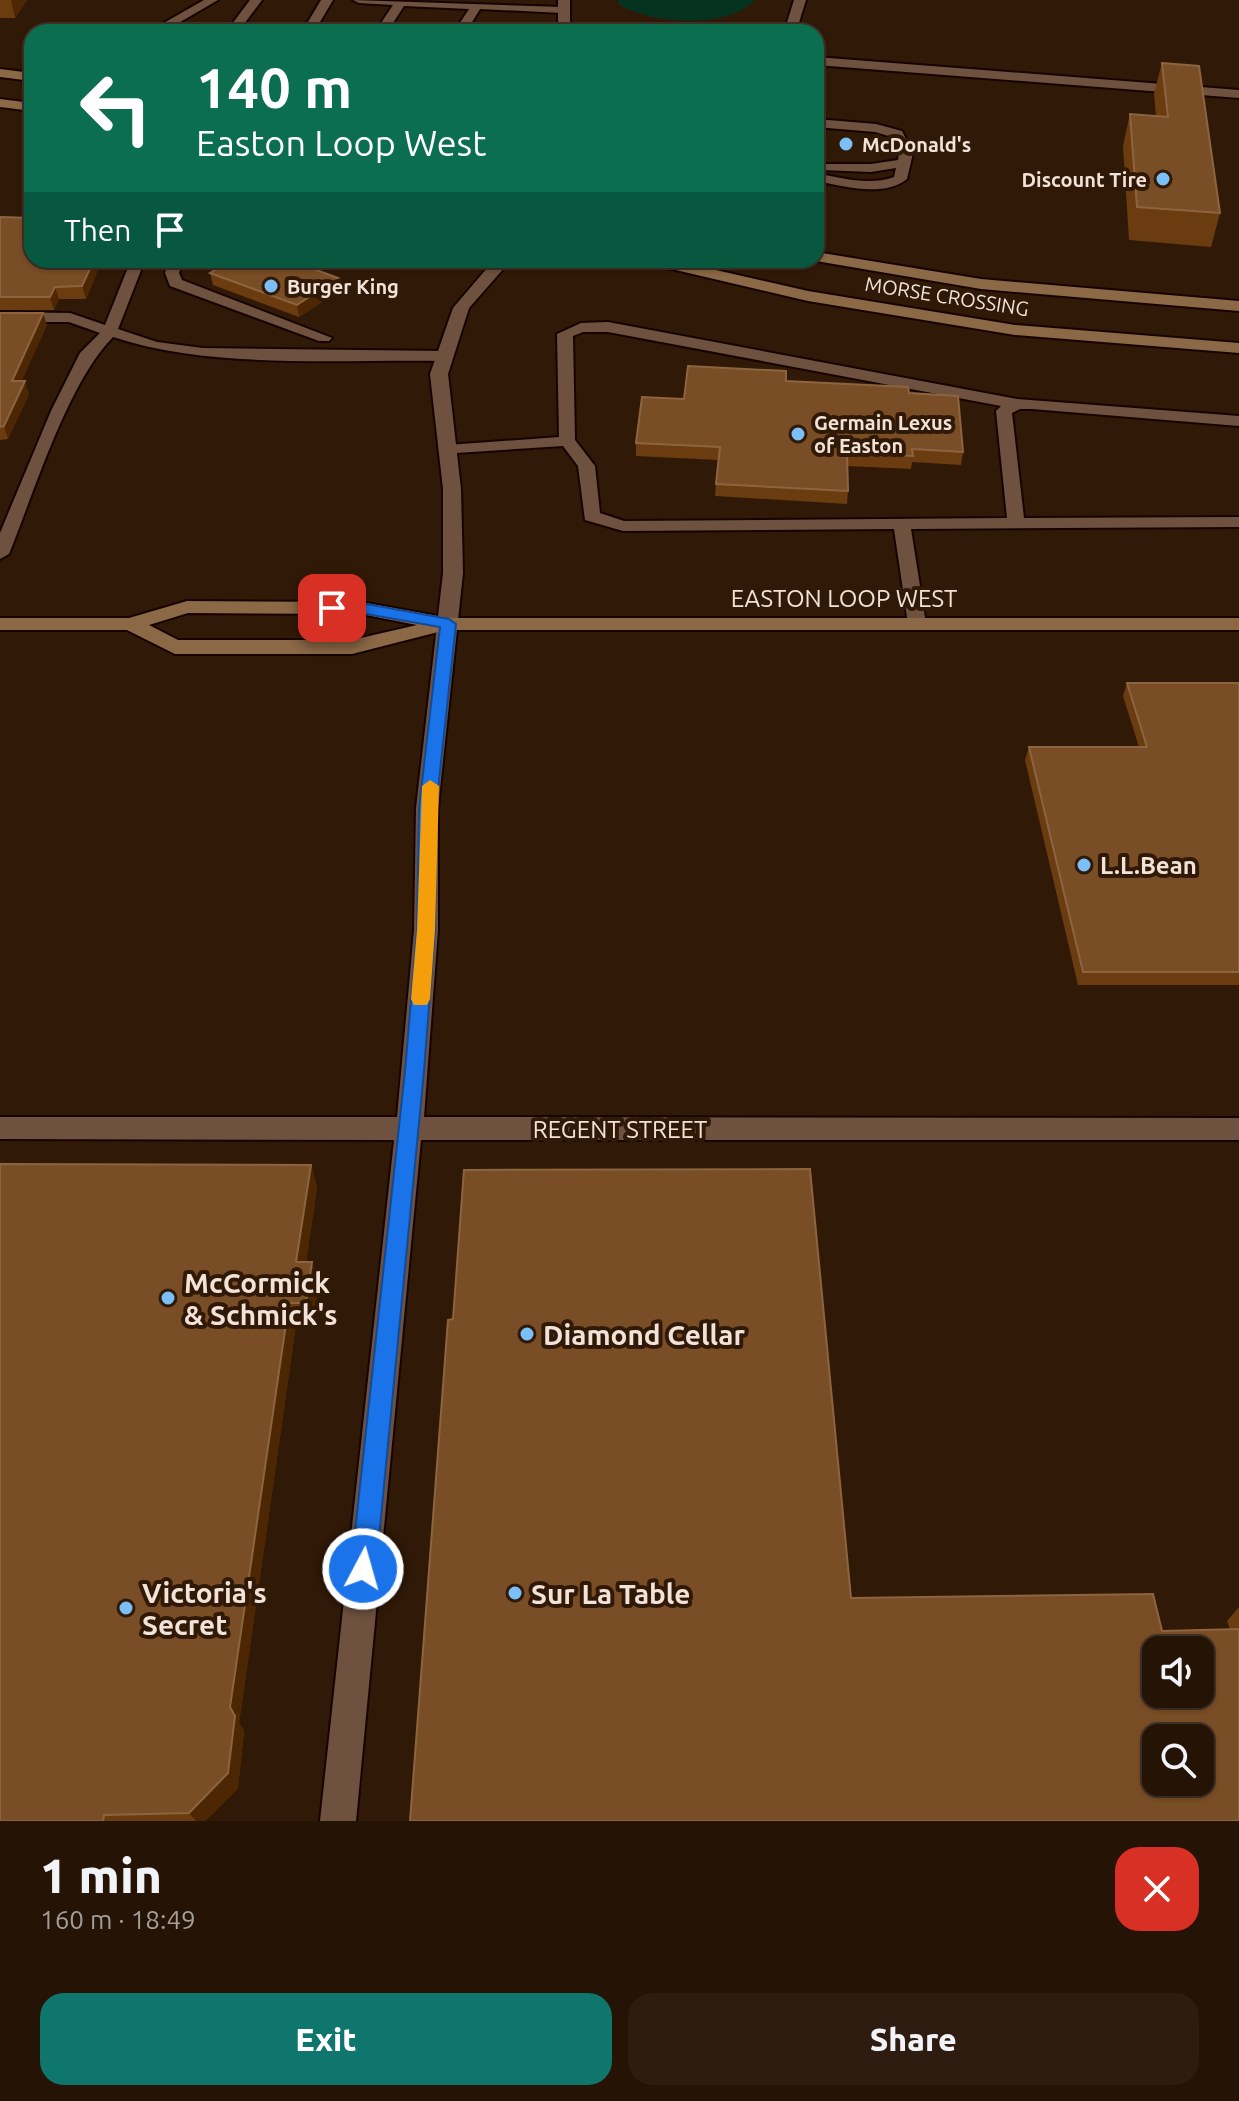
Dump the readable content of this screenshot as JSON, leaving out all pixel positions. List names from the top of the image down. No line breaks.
{"streets":{"street":["MORSE CROSSING","EASTON LOOP WEST","REGENT STREET"]},"places":["McDonald's","Discount Tire","Burger King","Germain Lexus of Easton","L.L.Bean","McCormick & Schmick's","Diamond Cellar","Sur La Table","Victoria's Secret"],"page":{"turn":["140 m","Easton Loop West"],"then":"Then","heading":["1 min","160 m · 18:49"],"buttons":["Exit","Share"]}}
